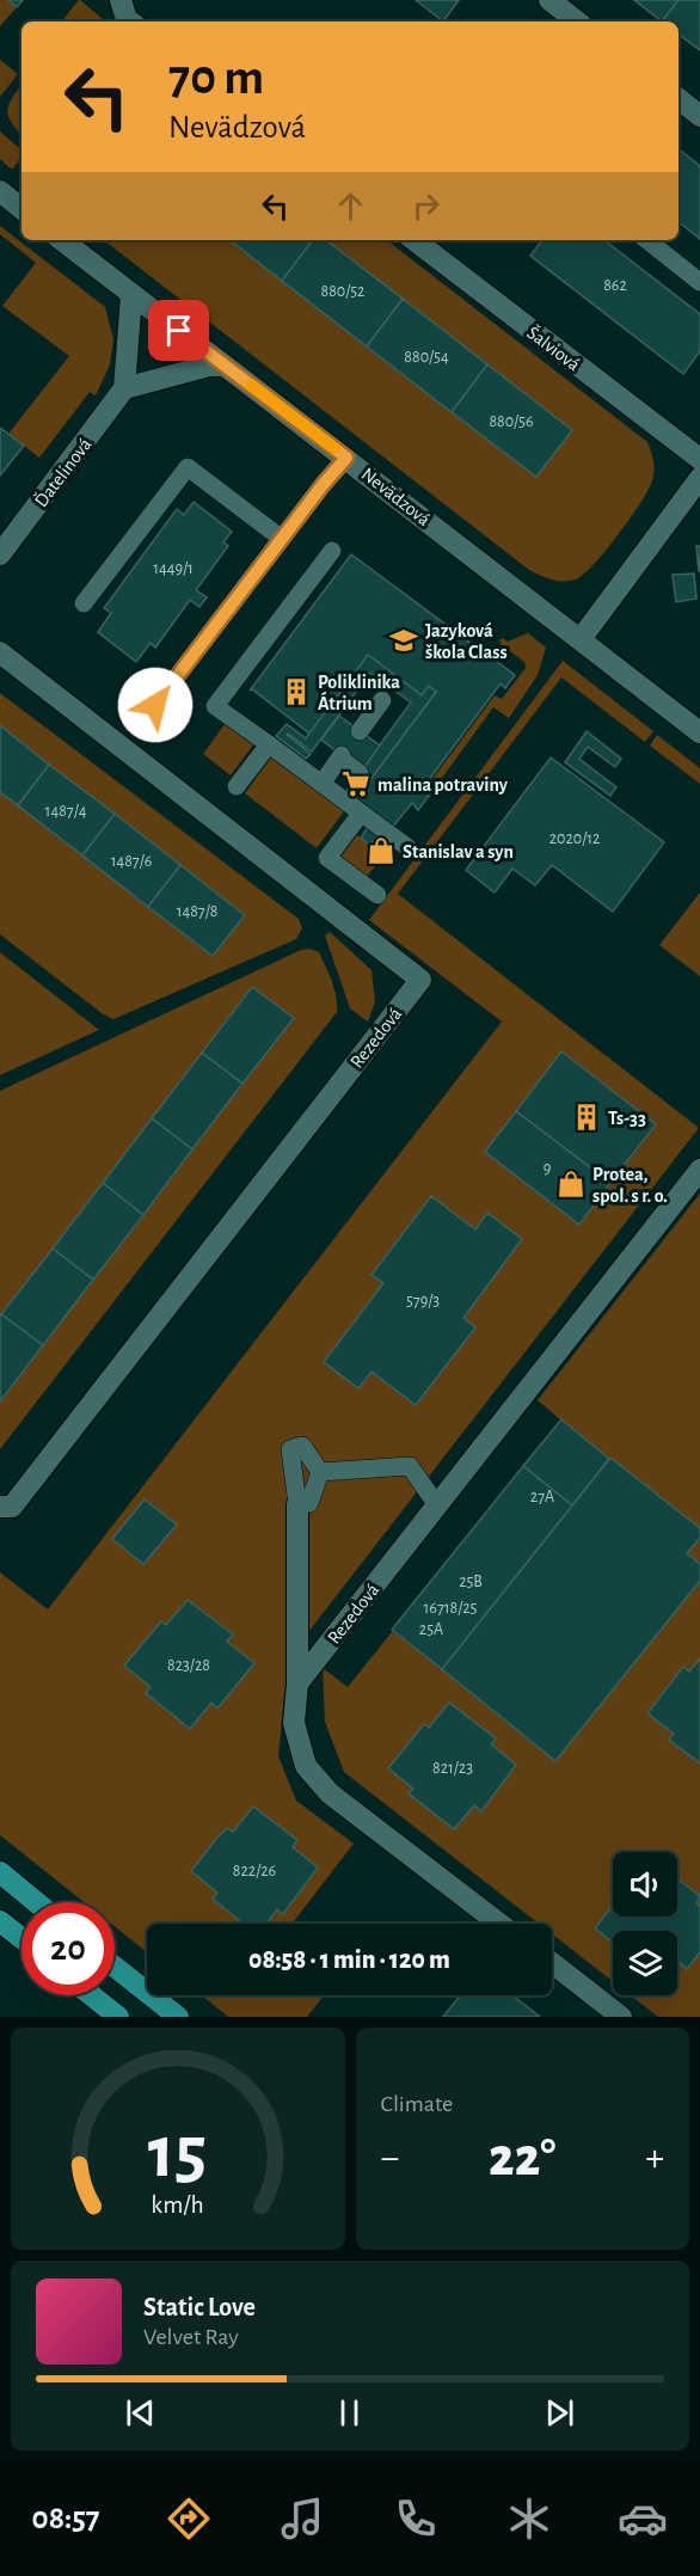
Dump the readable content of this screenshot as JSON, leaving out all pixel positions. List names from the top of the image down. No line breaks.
{"streets":{"street":["Šalviová","Ďatelinová","Nevädzová","Rezedová"]},"places":{"school or university":["Jazyková škola Class"],"building":["Poliklinika Átrium","Ts-33"],"supermarket":["malina potraviny"],"shop":["Stanislav a syn","Protea, spol. s r. o."]},"house_numbers":["862","880/52","880/54","880/56","1449/1","1487/4","2020/12","1487/6","1487/8","9","579/3","27A","25B","16718/25","25A","823/28","821/23","822/26"],"page":{"turn":["70 m","Nevädzová"],"limit":"20","trip":"08:58 · 1 min · 120 m","tile":"Climate","heat":["−","22°","+"],"song":["Static Love","Velvet Ray"],"tabs":"08:57","gauge":["15","km/h"]}}
